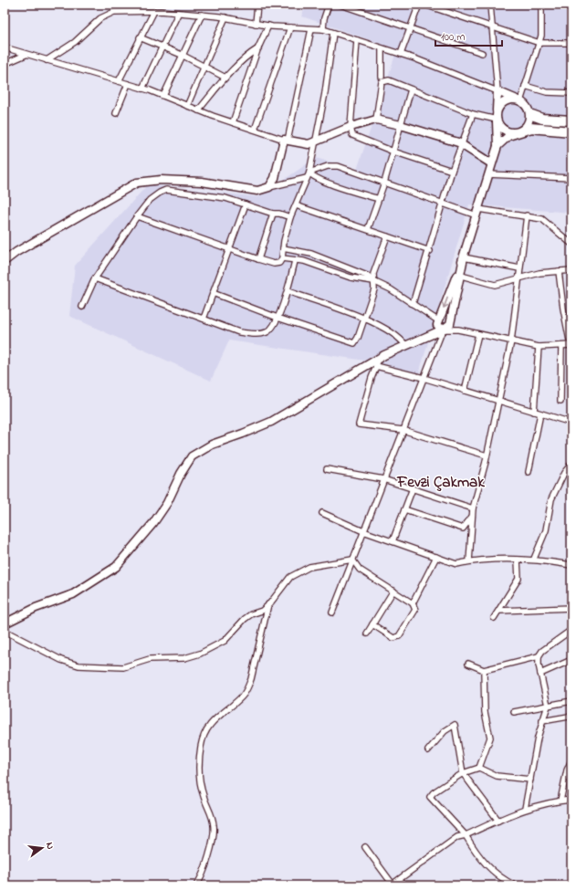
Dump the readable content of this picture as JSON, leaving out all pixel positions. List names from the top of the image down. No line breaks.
{"districts":["Fevzi Çakmak"],"scale_bar":"100 m","north":"right"}
